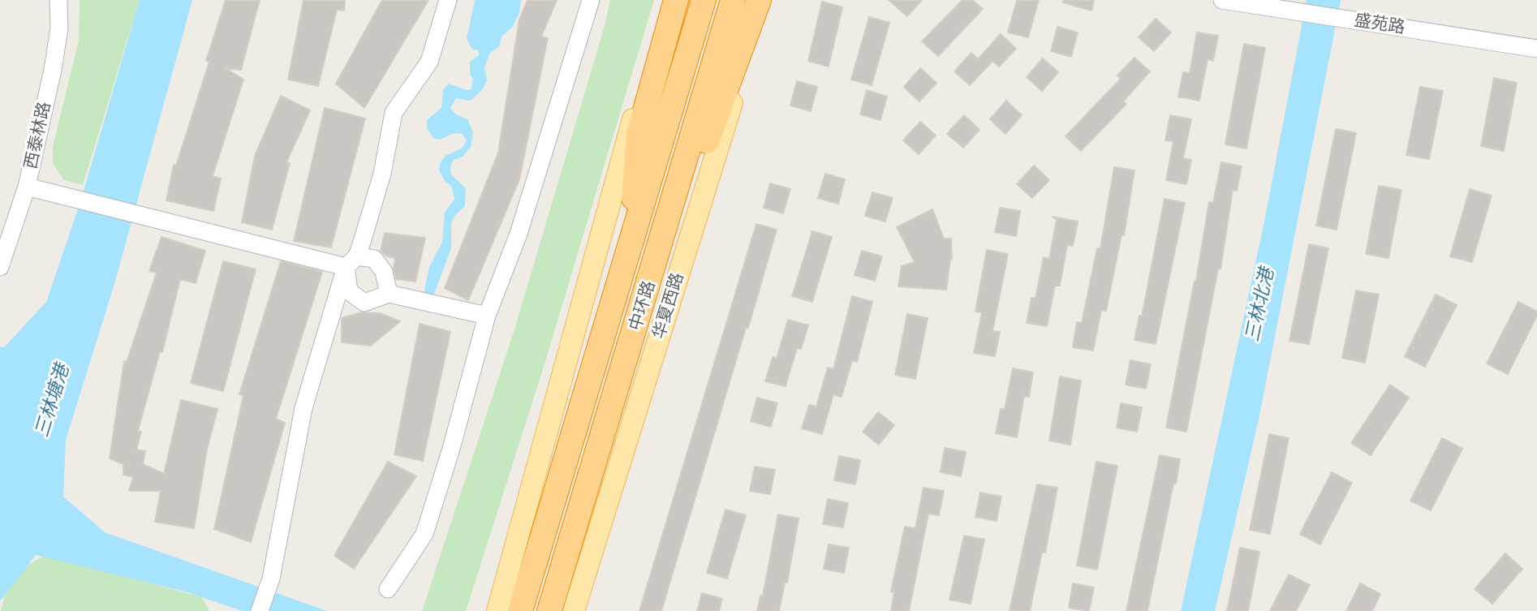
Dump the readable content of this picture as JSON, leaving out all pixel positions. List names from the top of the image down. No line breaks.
{"streets":{"highway":["中环路"],"main road":["华夏西路"],"street":["盛苑路","西泰林路"]},"water":["三林北港","三林塘港"]}
